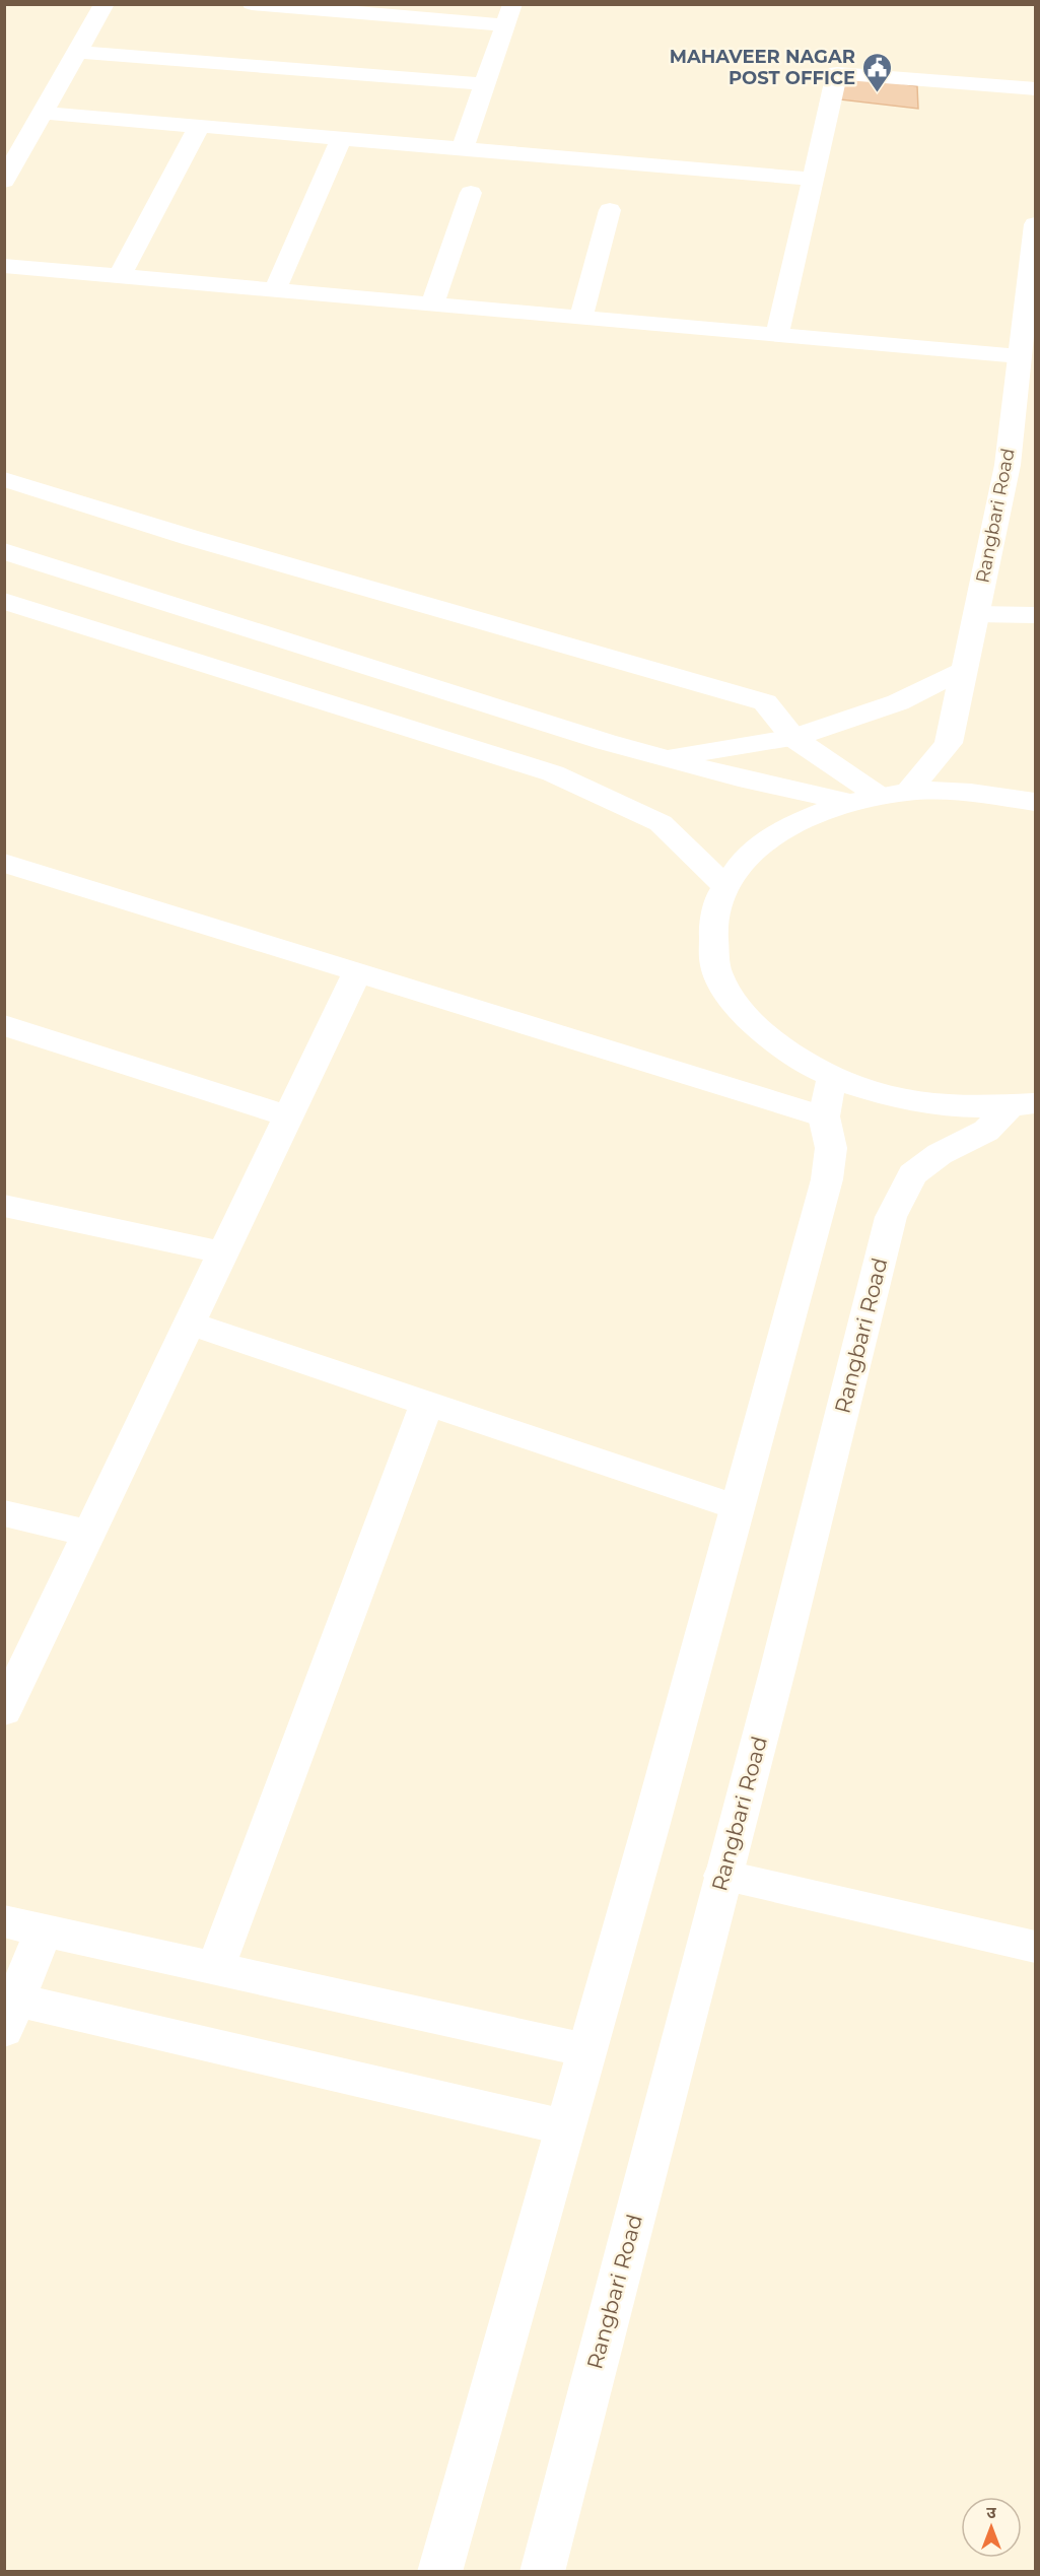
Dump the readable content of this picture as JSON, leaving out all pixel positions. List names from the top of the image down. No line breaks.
{"streets":{"street":["Rangbari Road"]},"places":{"public building":["MAHAVEER NAGAR POST OFFICE"]},"north":"top"}
